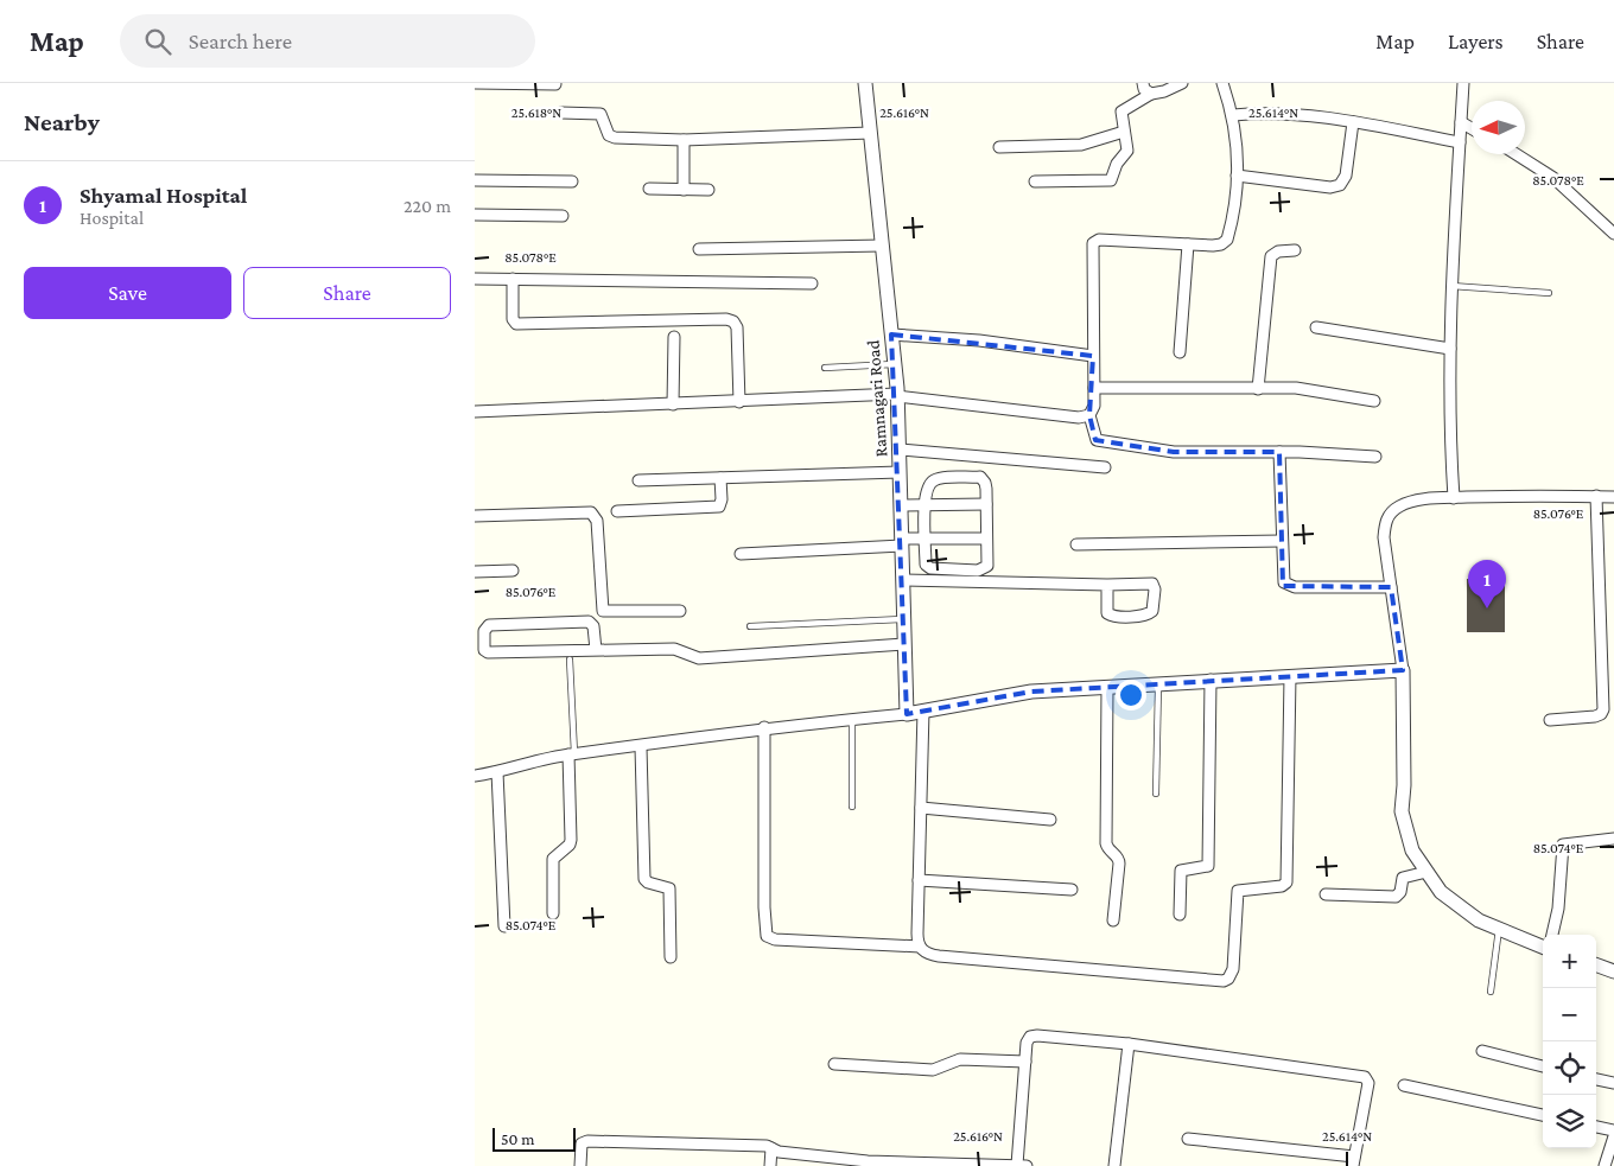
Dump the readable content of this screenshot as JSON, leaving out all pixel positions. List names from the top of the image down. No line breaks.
{"streets":{"street":["Ramnagari Road"]},"scale_bar":"50 m","north":"left","page":{"header":"Map","search":"Search here","nav":["Map","Layers","Share"],"heading":"Nearby","list":[{"mark":"1","name":"Shyamal Hospital","note":"Hospital","value":"220 m"}],"buttons":["Save","Share"],"pins":"1","map_buttons":["+","−"],"scale":"50 m"},"coordinates":["25.618°N","25.616°N","25.614°N","85.078°E","85.076°E","85.074°E"]}
